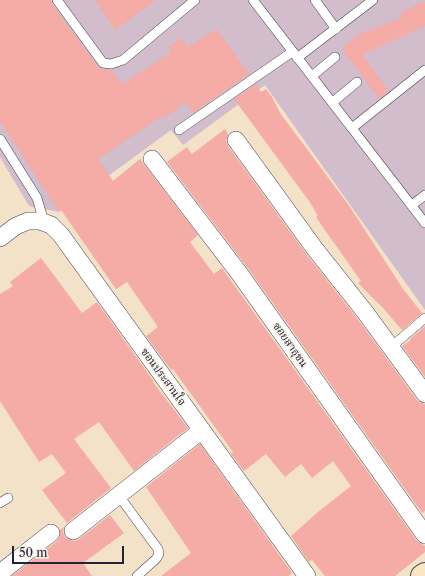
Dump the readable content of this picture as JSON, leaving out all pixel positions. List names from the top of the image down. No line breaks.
{"streets":{"street":["ซอยสาธุชน","ซอนประสานใจ"]},"scale_bar":"50 m"}
